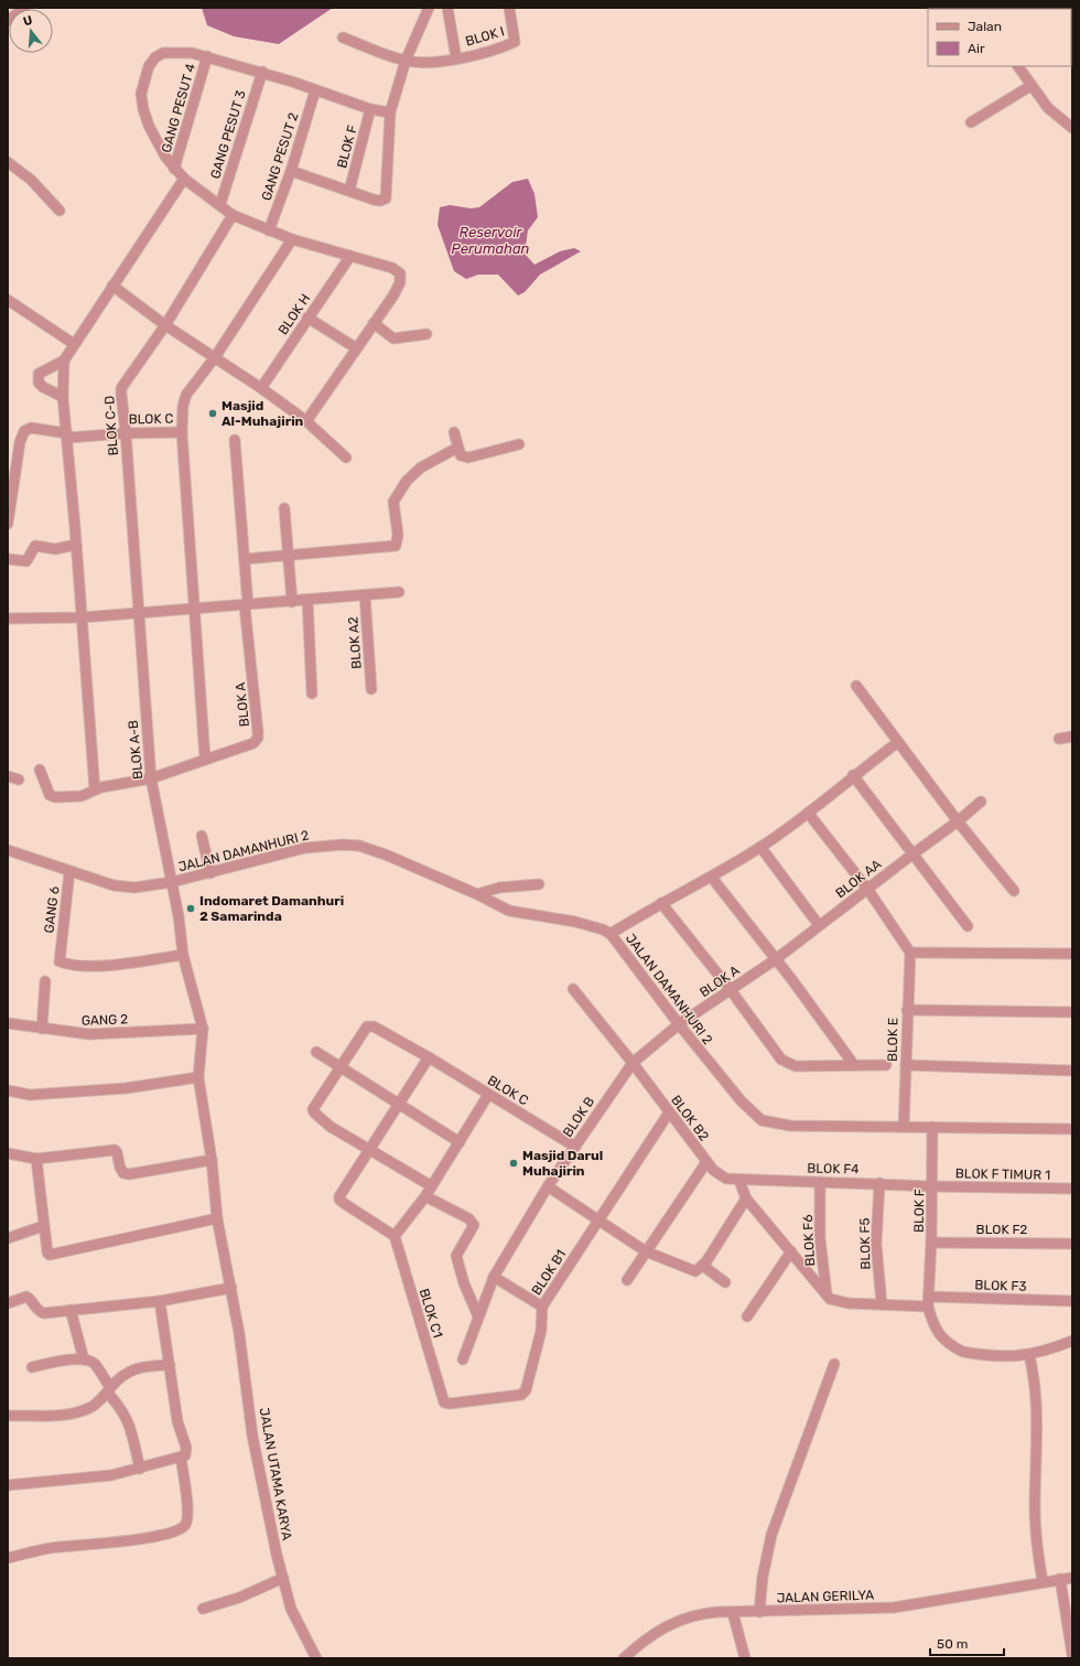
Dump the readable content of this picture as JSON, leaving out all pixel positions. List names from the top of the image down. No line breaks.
{"streets":{"street":["BLOK I","GANG PESUT 4","GANG PESUT 3","BLOK F","GANG PESUT 2","BLOK H","BLOK C","BLOK C-D","BLOK A2","BLOK A","BLOK A-B","JALAN DAMANHURI 2","BLOK AA","GANG 6","GANG 2","BLOK E","BLOK B","BLOK B2","BLOK F4","BLOK F TIMUR 1","BLOK F2","BLOK F6","BLOK F5","BLOK B1","BLOK F3","BLOK C1","JALAN UTAMA KARYA","JALAN GERILYA"]},"crossings":[["BLOK F","JALAN DAMANHURI 2"],["BLOK F","BLOK F4"],["BLOK F","BLOK F TIMUR 1"],["BLOK F","BLOK F2"],["BLOK F","BLOK F3"],["BLOK C","BLOK C-D"],["BLOK C","BLOK B"],["BLOK C-D","BLOK A-B"],["BLOK A","BLOK A-B"],["BLOK A","JALAN DAMANHURI 2"],["BLOK A","BLOK AA"],["BLOK A","BLOK B"],["BLOK A","BLOK B2"],["BLOK A-B","JALAN DAMANHURI 2"],["BLOK A-B","GANG 6"],["BLOK A-B","GANG 2"],["BLOK A-B","JALAN UTAMA KARYA"],["JALAN DAMANHURI 2","GANG 6"],["JALAN DAMANHURI 2","BLOK E"],["GANG 2","JALAN UTAMA KARYA"],["BLOK B","BLOK B2"],["BLOK B2","BLOK F4"],["BLOK B2","BLOK B1"],["BLOK F4","BLOK F TIMUR 1"],["BLOK F4","BLOK F6"],["BLOK F4","BLOK F5"],["BLOK B1","BLOK C1"]],"water":["Reservoir Perumahan"],"places":["Masjid Al-Muhajirin","Indomaret Damanhuri 2 Samarinda","Masjid Darul Muhajirin"],"legend":["Jalan","Air"],"scale_bar":"50 m","north":"top"}
